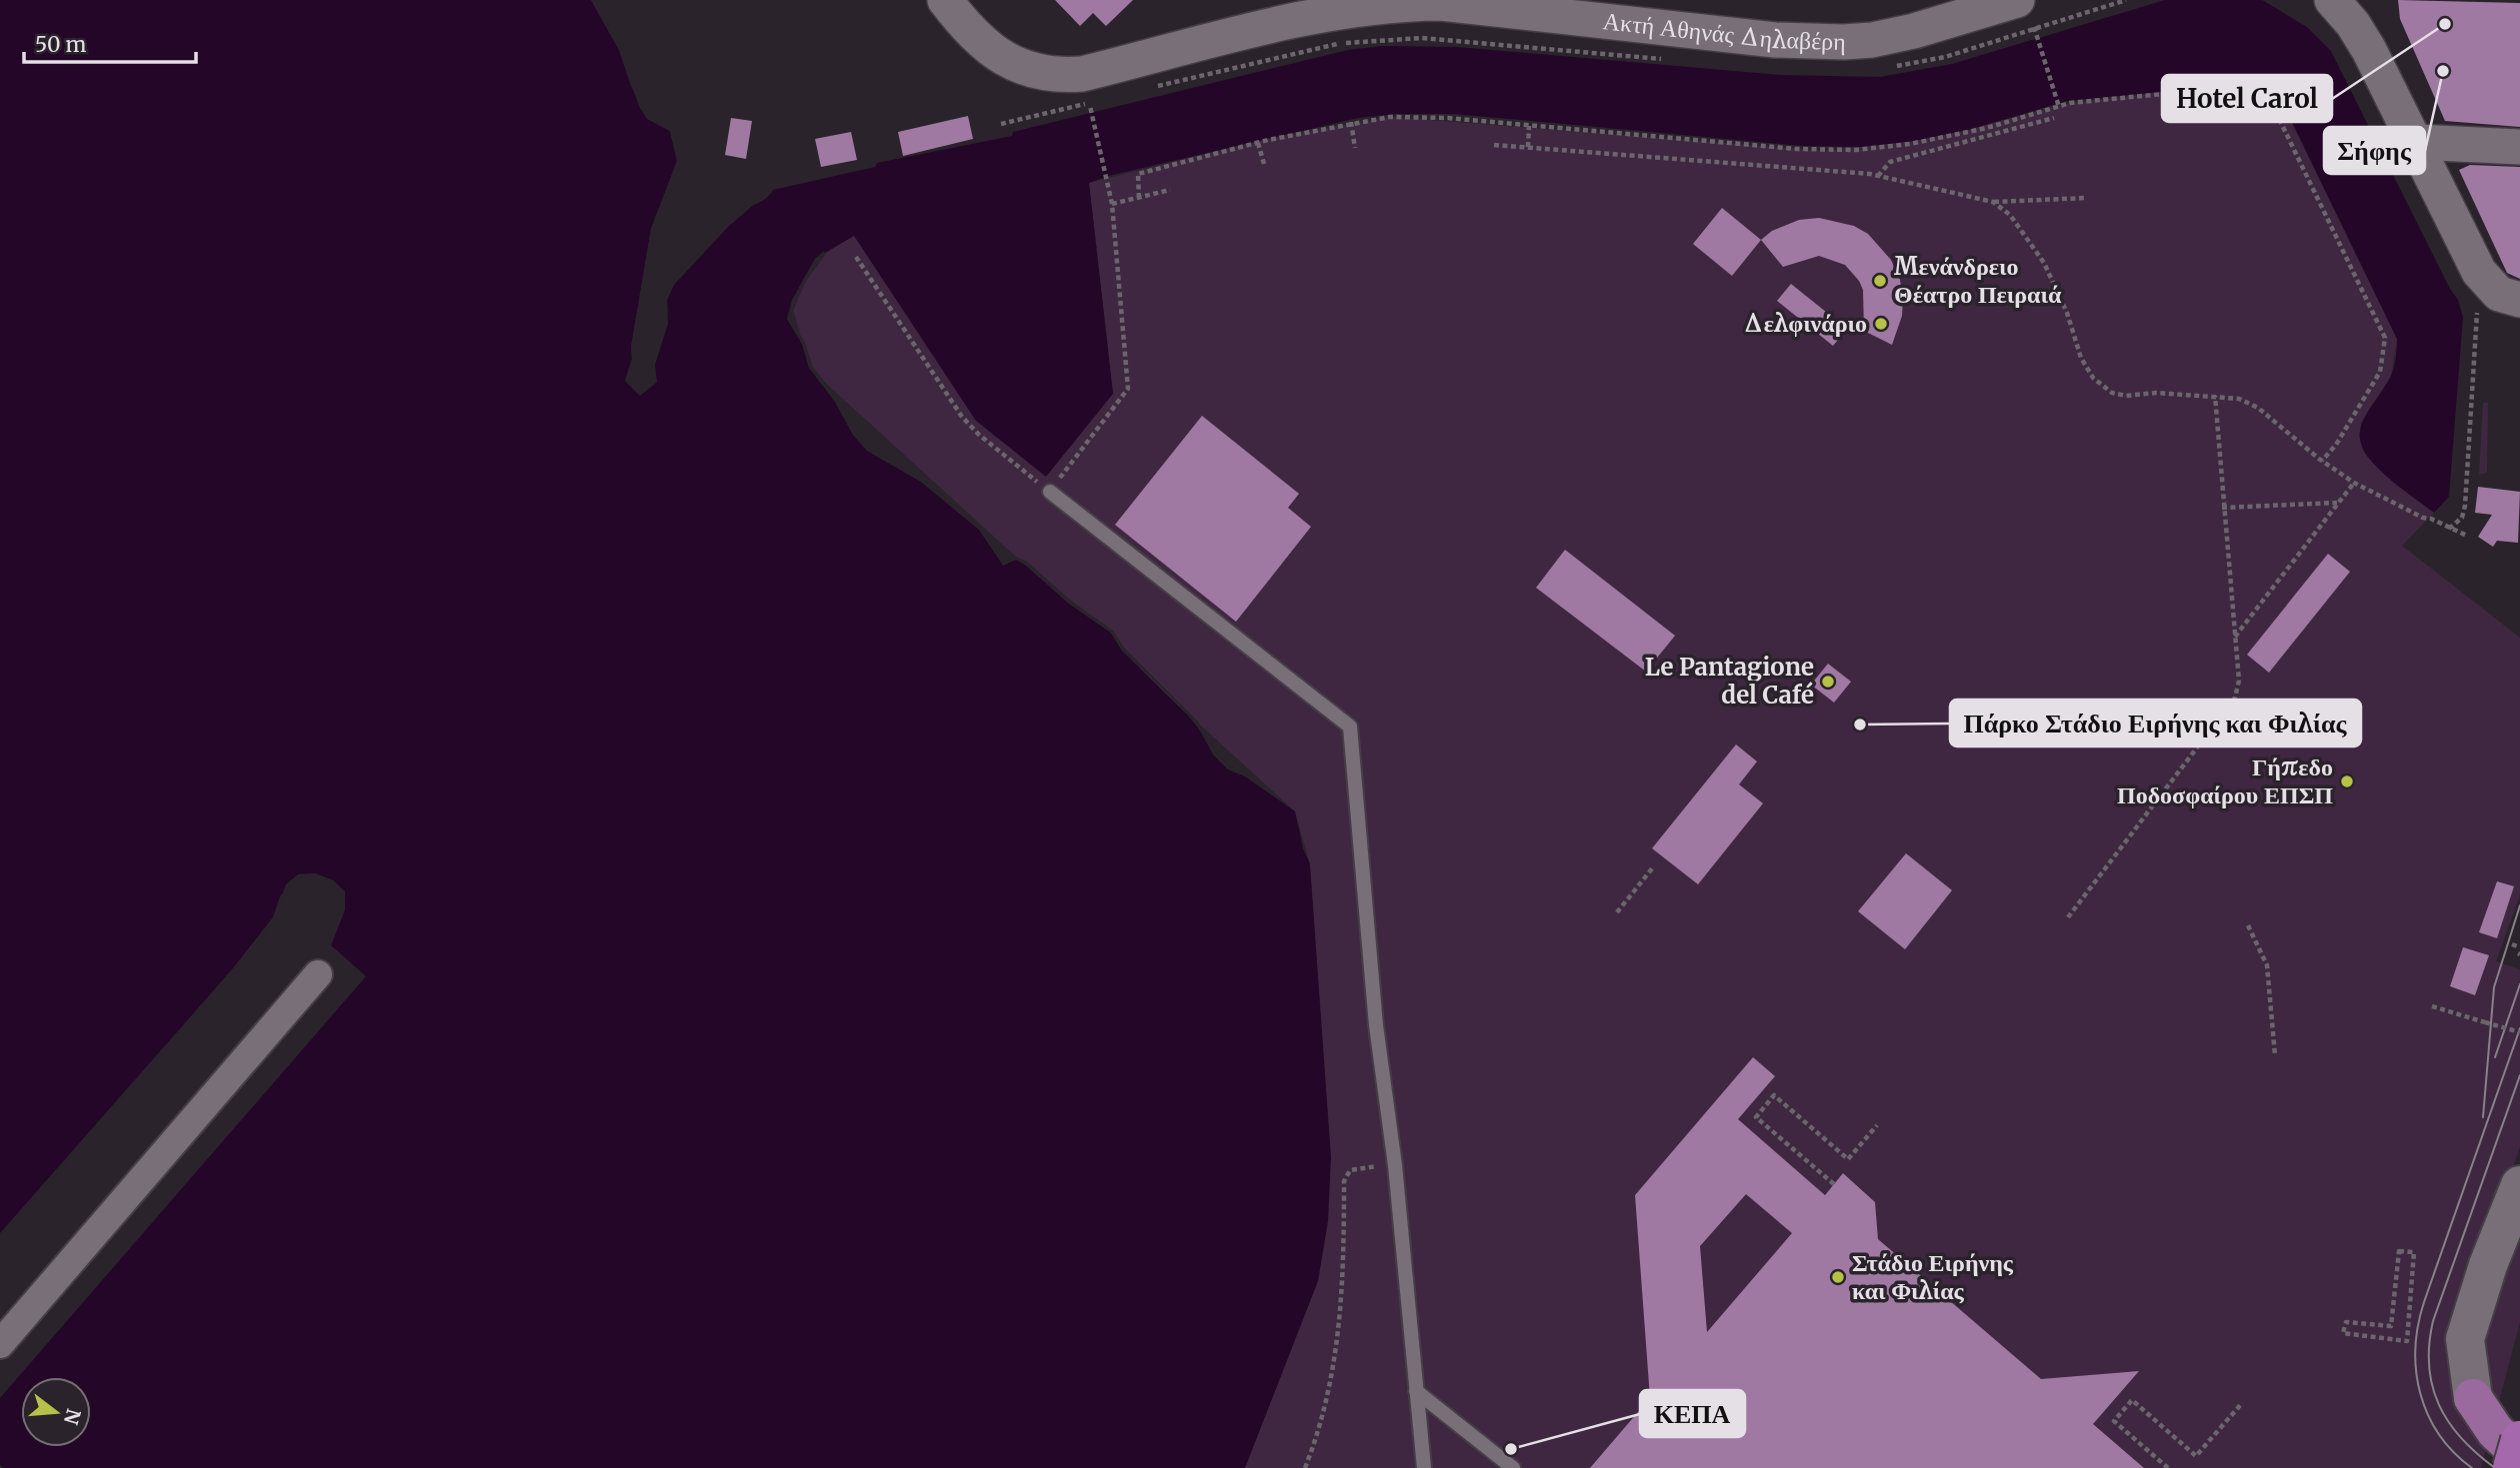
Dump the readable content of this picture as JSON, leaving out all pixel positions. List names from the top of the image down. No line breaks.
{"streets":{"street":["Ακτή Αθηνάς Δηλαβέρη"]},"places":["Hotel Carol","Σήφης","Μενάνδρειο Θέατρο Πειραιά","Δελφινάριο","Le Pantagione del Café","Πάρκο Στάδιο Ειρήνης και Φιλίας","Γήπεδο Ποδοσφαίρου ΕΠΣΠ","Στάδιο Ειρήνης και Φιλίας","ΚΕΠΑ"],"scale_bar":"50 m","north":"right"}
